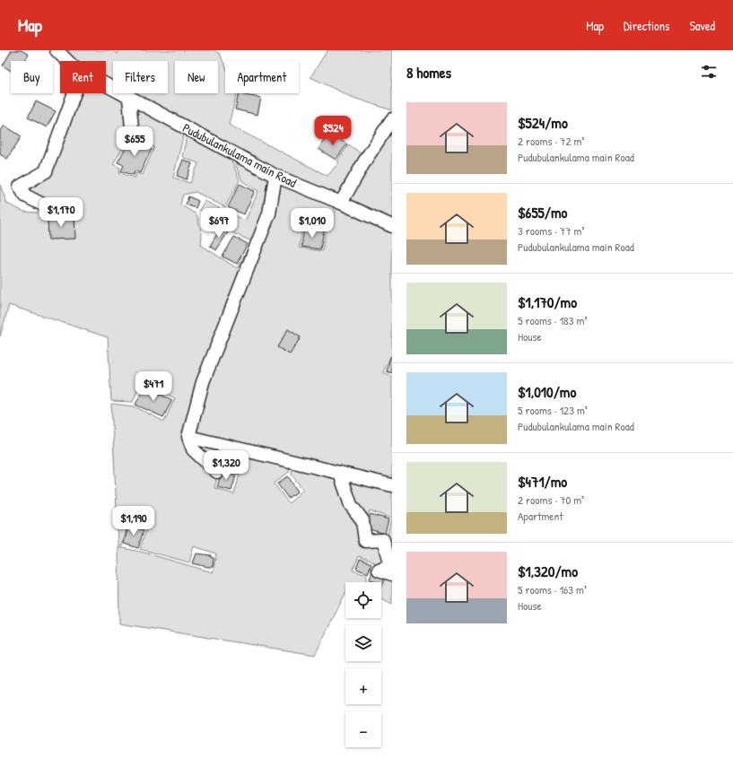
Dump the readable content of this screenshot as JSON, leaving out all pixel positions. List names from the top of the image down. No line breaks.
{"streets":{"street":["Pudubulankulama main Road"]},"page":{"header":"Map","nav":["Map","Directions","Saved"],"heading":"8 homes","chip":["Buy","Rent","Filters","New","Apartment"],"list":[{"name":"$524/mo","note":"2 rooms · 72 m² · Pudubulankulama main Road"},{"name":"$655/mo","note":"3 rooms · 77 m² · Pudubulankulama main Road"},{"name":"$1,170/mo","note":"5 rooms · 183 m² · House"},{"name":"$1,010/mo","note":"5 rooms · 123 m² · Pudubulankulama main Road"},{"name":"$471/mo","note":"2 rooms · 70 m² · Apartment"},{"name":"$1,320/mo","note":"5 rooms · 163 m² · House"}],"price":["$524","$655","$1,170","$697","$1,010","$471","$1,320","$1,190"],"map_buttons":["+","−"]}}
